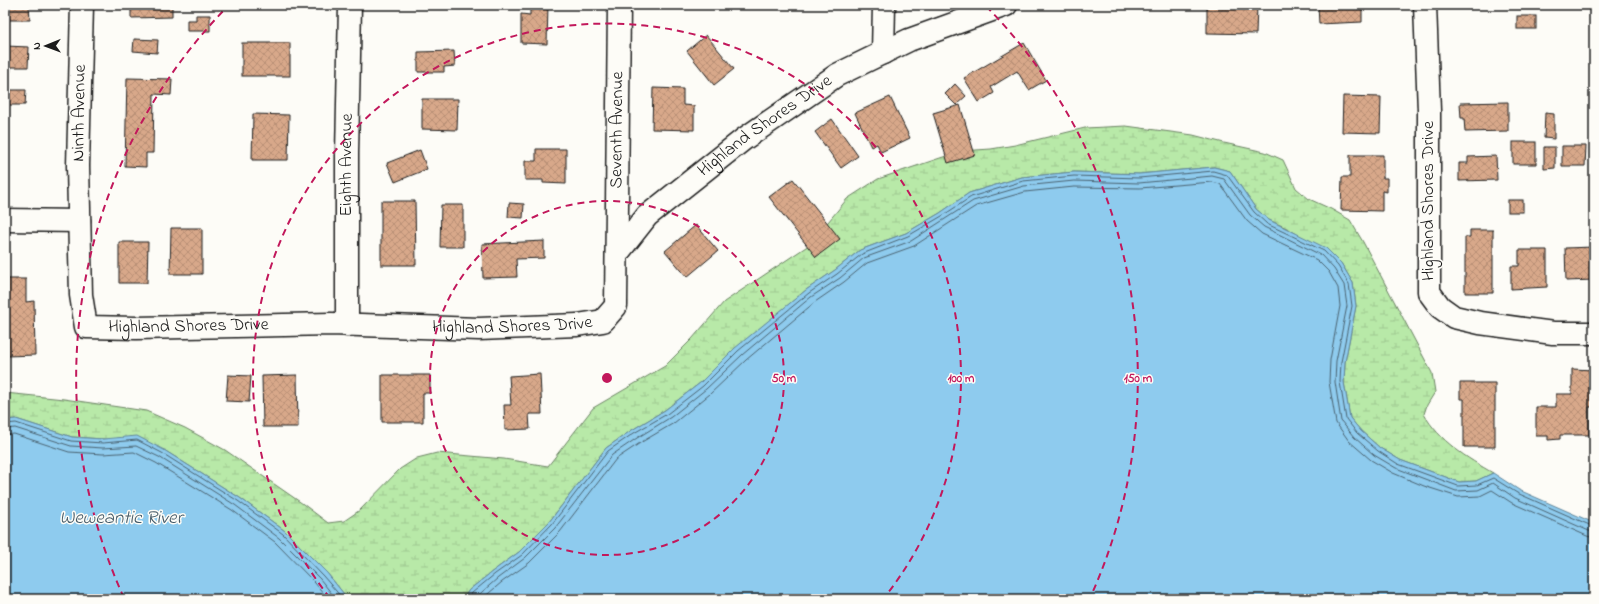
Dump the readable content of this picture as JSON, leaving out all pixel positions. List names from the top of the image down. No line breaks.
{"streets":{"street":["Ninth Avenue","Highland Shores Drive","Seventh Avenue","Eighth Avenue"]},"crossings":[["Ninth Avenue","Highland Shores Drive"],["Highland Shores Drive","Seventh Avenue"],["Highland Shores Drive","Eighth Avenue"]],"water":["Weweantic River"],"north":"left","rings":["50 m","100 m","150 m"]}
